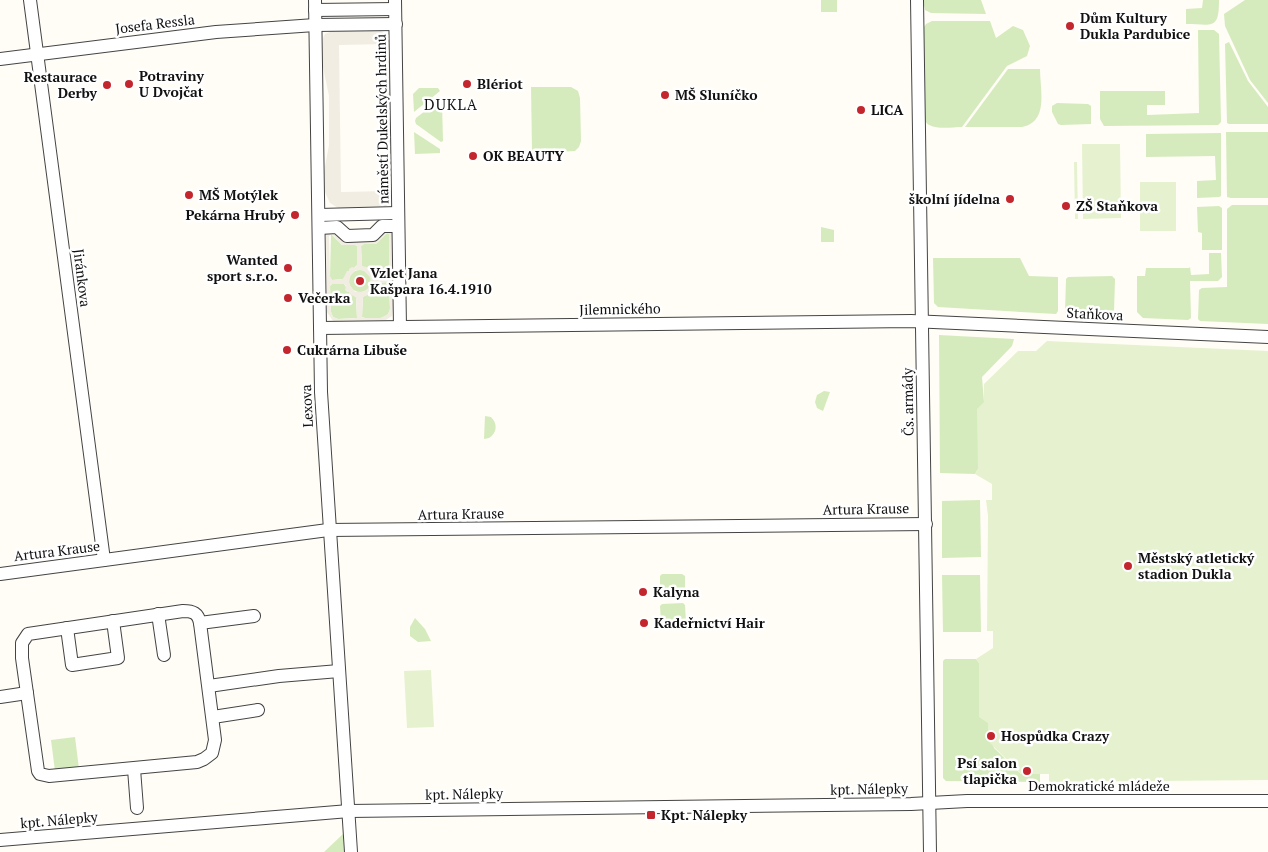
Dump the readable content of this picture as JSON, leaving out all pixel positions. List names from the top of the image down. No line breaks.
{"streets":{"street":["Josefa Ressla","náměstí Dukelských hrdinů","Jiránkova","Jilemnického","Staňkova","Čs. armády","Lexova","Artura Krause","Demokratické mládeže","kpt. Nálepky"]},"crossings":[["Josefa Ressla","náměstí Dukelských hrdinů"],["Josefa Ressla","Jiránkova"],["Josefa Ressla","Lexova"],["náměstí Dukelských hrdinů","Jilemnického"],["náměstí Dukelských hrdinů","Lexova"],["Jiránkova","Artura Krause"],["Jilemnického","Staňkova"],["Jilemnického","Čs. armády"],["Jilemnického","Lexova"],["Staňkova","Čs. armády"],["Čs. armády","Artura Krause"],["Čs. armády","Demokratické mládeže"],["Čs. armády","kpt. Nálepky"],["Lexova","Artura Krause"],["Lexova","kpt. Nálepky"],["Demokratické mládeže","kpt. Nálepky"]],"districts":["DUKLA"],"places":{"other":["Dům Kultury Dukla Pardubice","Potraviny U Dvojčat","Blériot","Restaurace Derby","MŠ Sluníčko","LICA","OK BEAUTY","MŠ Motýlek","školní jídelna","ZŠ Staňkova","Pekárna Hrubý","Wanted sport s.r.o.","Vzlet Jana Kašpara 16.4.1910","Večerka","Cukrárna Libuše","Městský atletický stadion Dukla","Kalyna","Kadeřnictví Hair","Hospůdka Crazy","Psí salon tlapička"],"transit":["Kpt. Nálepky"]}}
